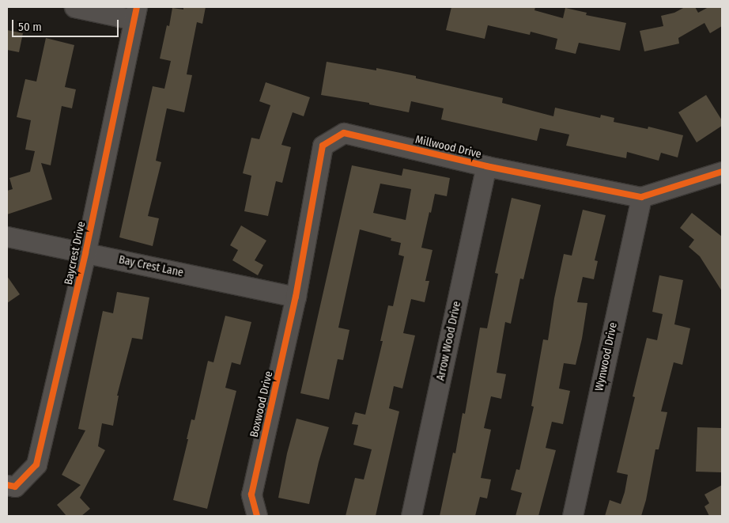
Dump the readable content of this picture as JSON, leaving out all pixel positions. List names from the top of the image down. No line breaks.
{"streets":{"street":["Millwood Drive","Baycrest Drive","Bay Crest Lane","Arrow Wood Drive","Wynwood Drive","Boxwood Drive"]},"crossings":[["Millwood Drive","Bay Crest Lane"],["Millwood Drive","Arrow Wood Drive"],["Millwood Drive","Wynwood Drive"],["Millwood Drive","Boxwood Drive"],["Baycrest Drive","Bay Crest Lane"],["Bay Crest Lane","Boxwood Drive"]],"scale_bar":"50 m"}
